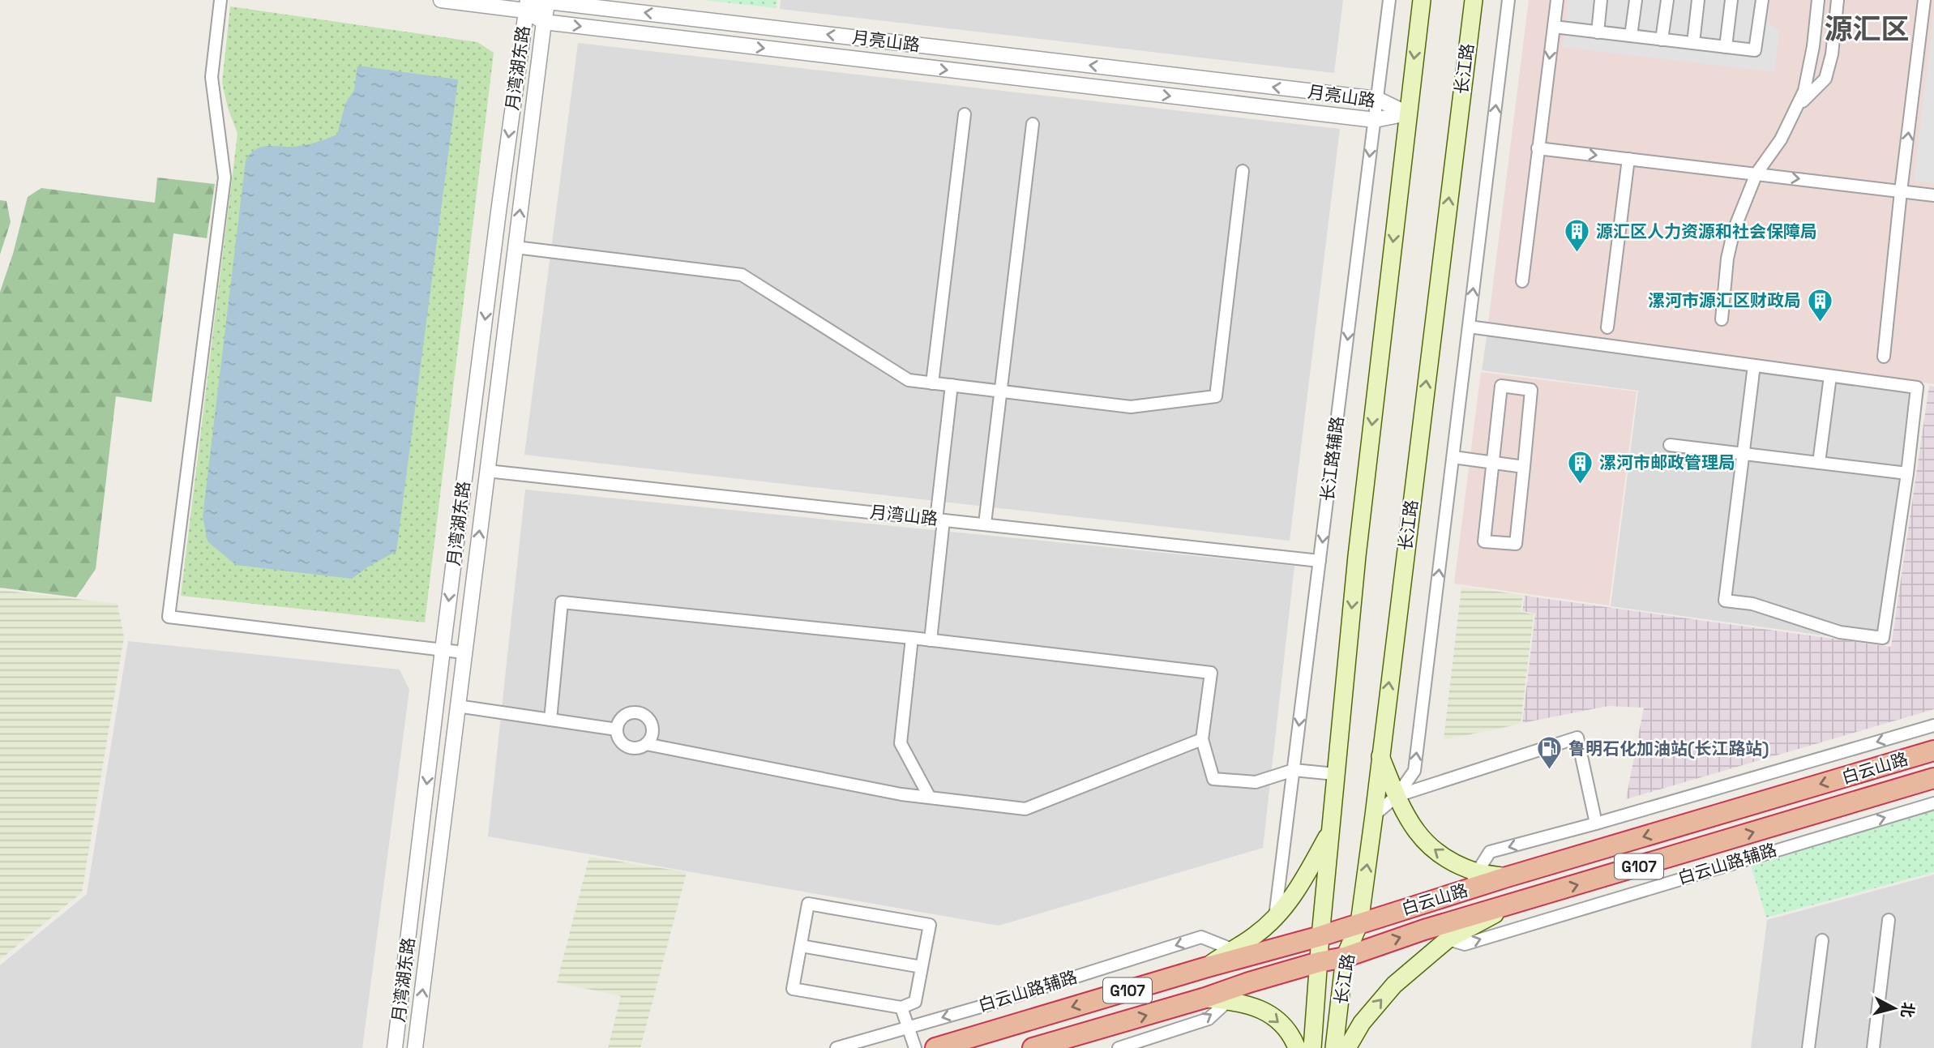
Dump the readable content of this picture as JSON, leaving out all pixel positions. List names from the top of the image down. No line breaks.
{"streets":{"highway":["白云山路","G107"],"main road":["长江路"],"street":["月亮山路","月湾湖东路","长江路辅路","月湾山路","白云山路辅路"]},"crossings":[["月亮山路","月湾湖东路"],["月亮山路","长江路"],["月亮山路","长江路辅路"],["月湾湖东路","月湾山路"],["长江路","白云山路"],["长江路辅路","月湾山路"],["白云山路","白云山路辅路"]],"one_way":["长江路辅路"],"districts":["源汇区"],"places":{"building":["源汇区人力资源和社会保障局","漯河市源汇区财政局","漯河市邮政管理局"],"fuel station":["鲁明石化加油站(长江路站)"]},"north":"right"}
